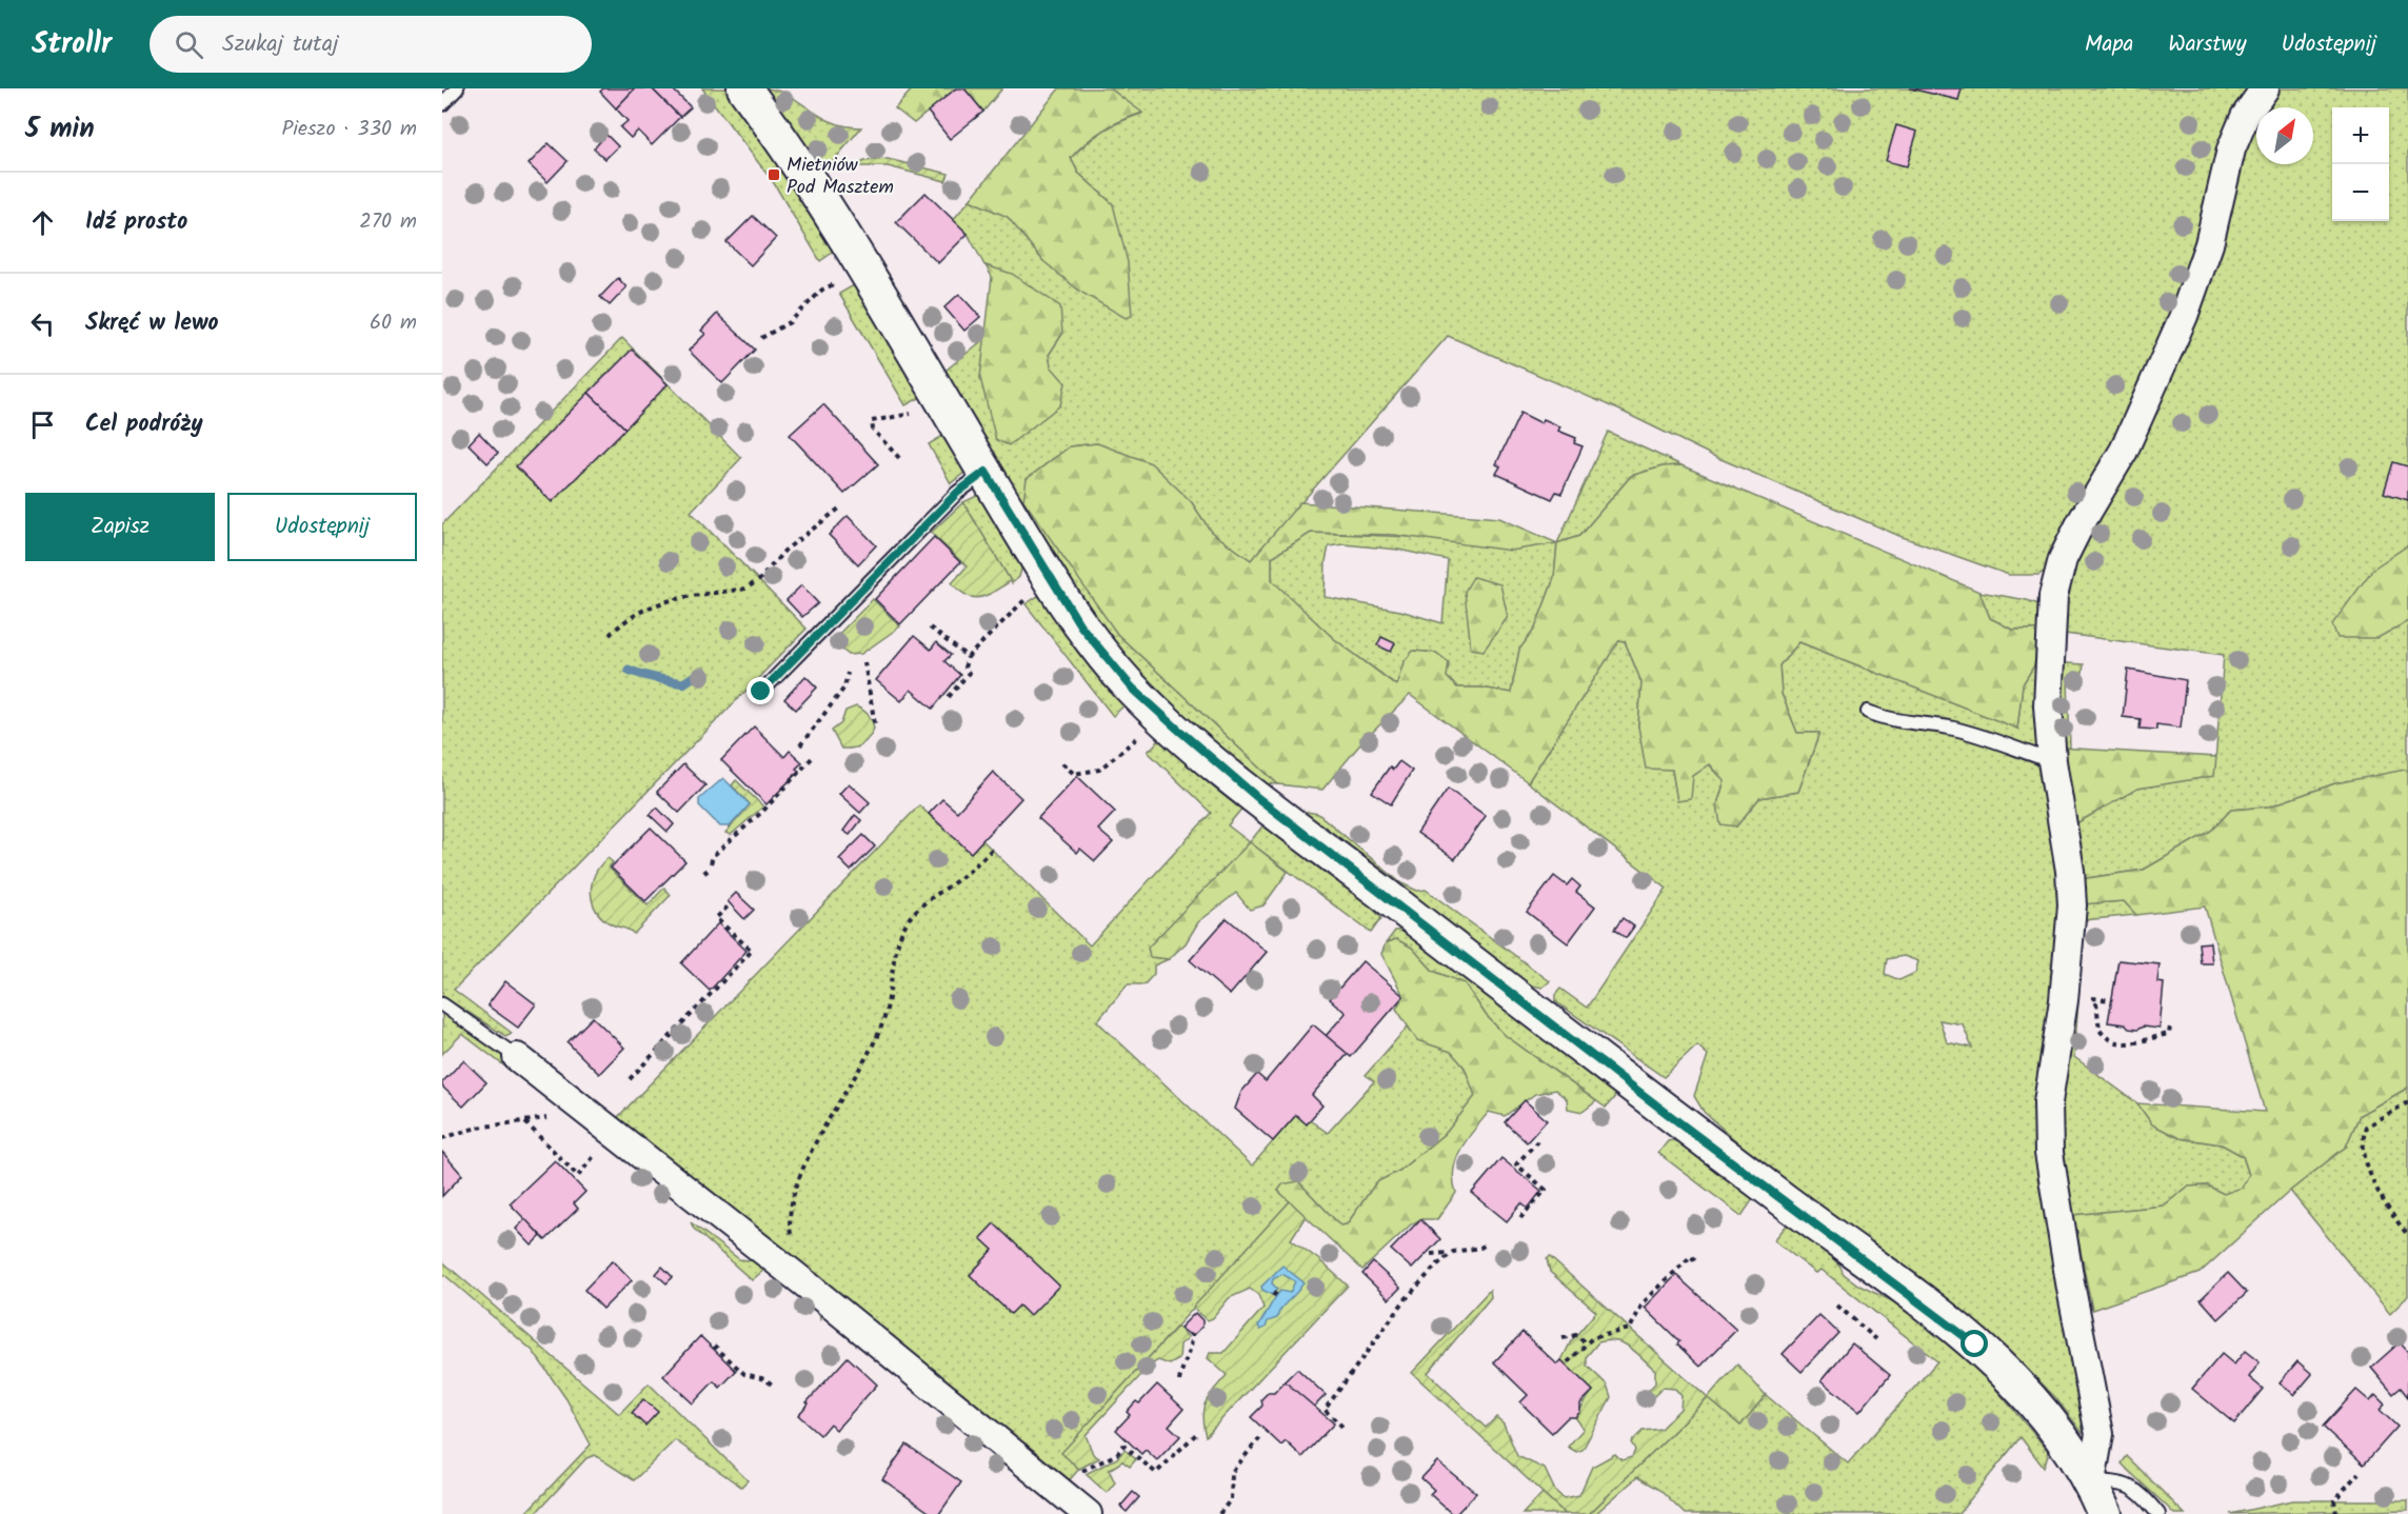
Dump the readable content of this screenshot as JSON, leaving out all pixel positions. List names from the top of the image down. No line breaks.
{"places":{"transit":["Mietniów Pod Masztem"]},"north":"top right","page":{"header":"Strollr","search":"Szukaj tutaj","nav":["Mapa","Warstwy","Udostępnij"],"heading":["5 min","Pieszo · 330 m"],"map_buttons":["+","−"],"list":[["Idź prosto","270 m"],["Skręć w lewo","60 m"],"Cel podróży"],"buttons":["Zapisz","Udostępnij"]}}
